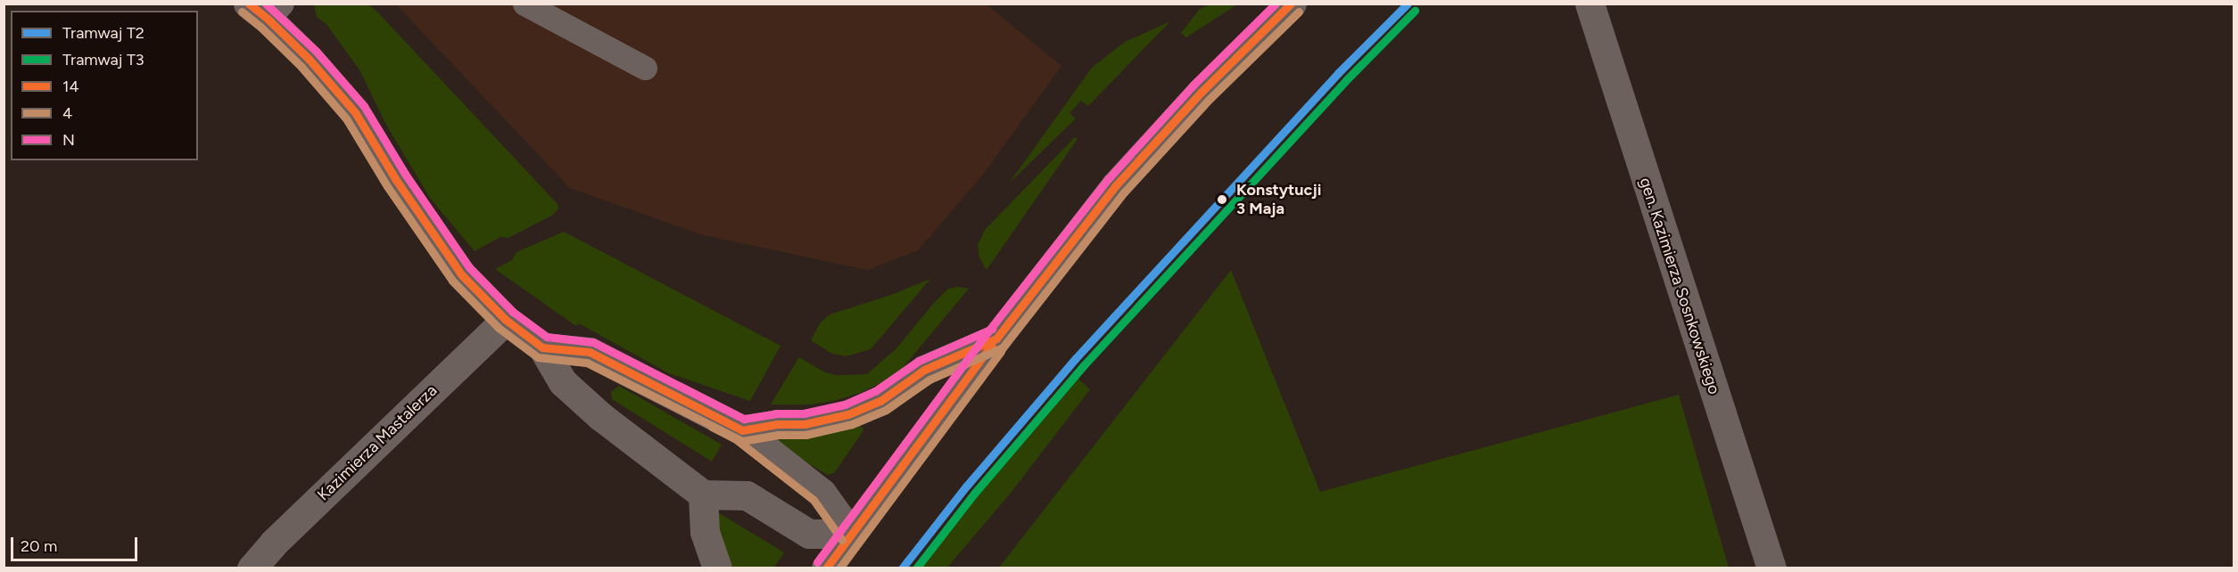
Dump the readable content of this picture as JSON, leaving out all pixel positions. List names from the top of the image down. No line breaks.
{"streets":{"street":["gen. Kazimierza Sosnkowskiego","Kazimierza Mastalerza"]},"places":["Konstytucji 3 Maja"],"lines":["tram line T2","transit line 14","transit line N","tram line T3","transit line 4"],"legend":["Tramwaj T2","Tramwaj T3","14","4","N"],"scale_bar":"20 m"}
